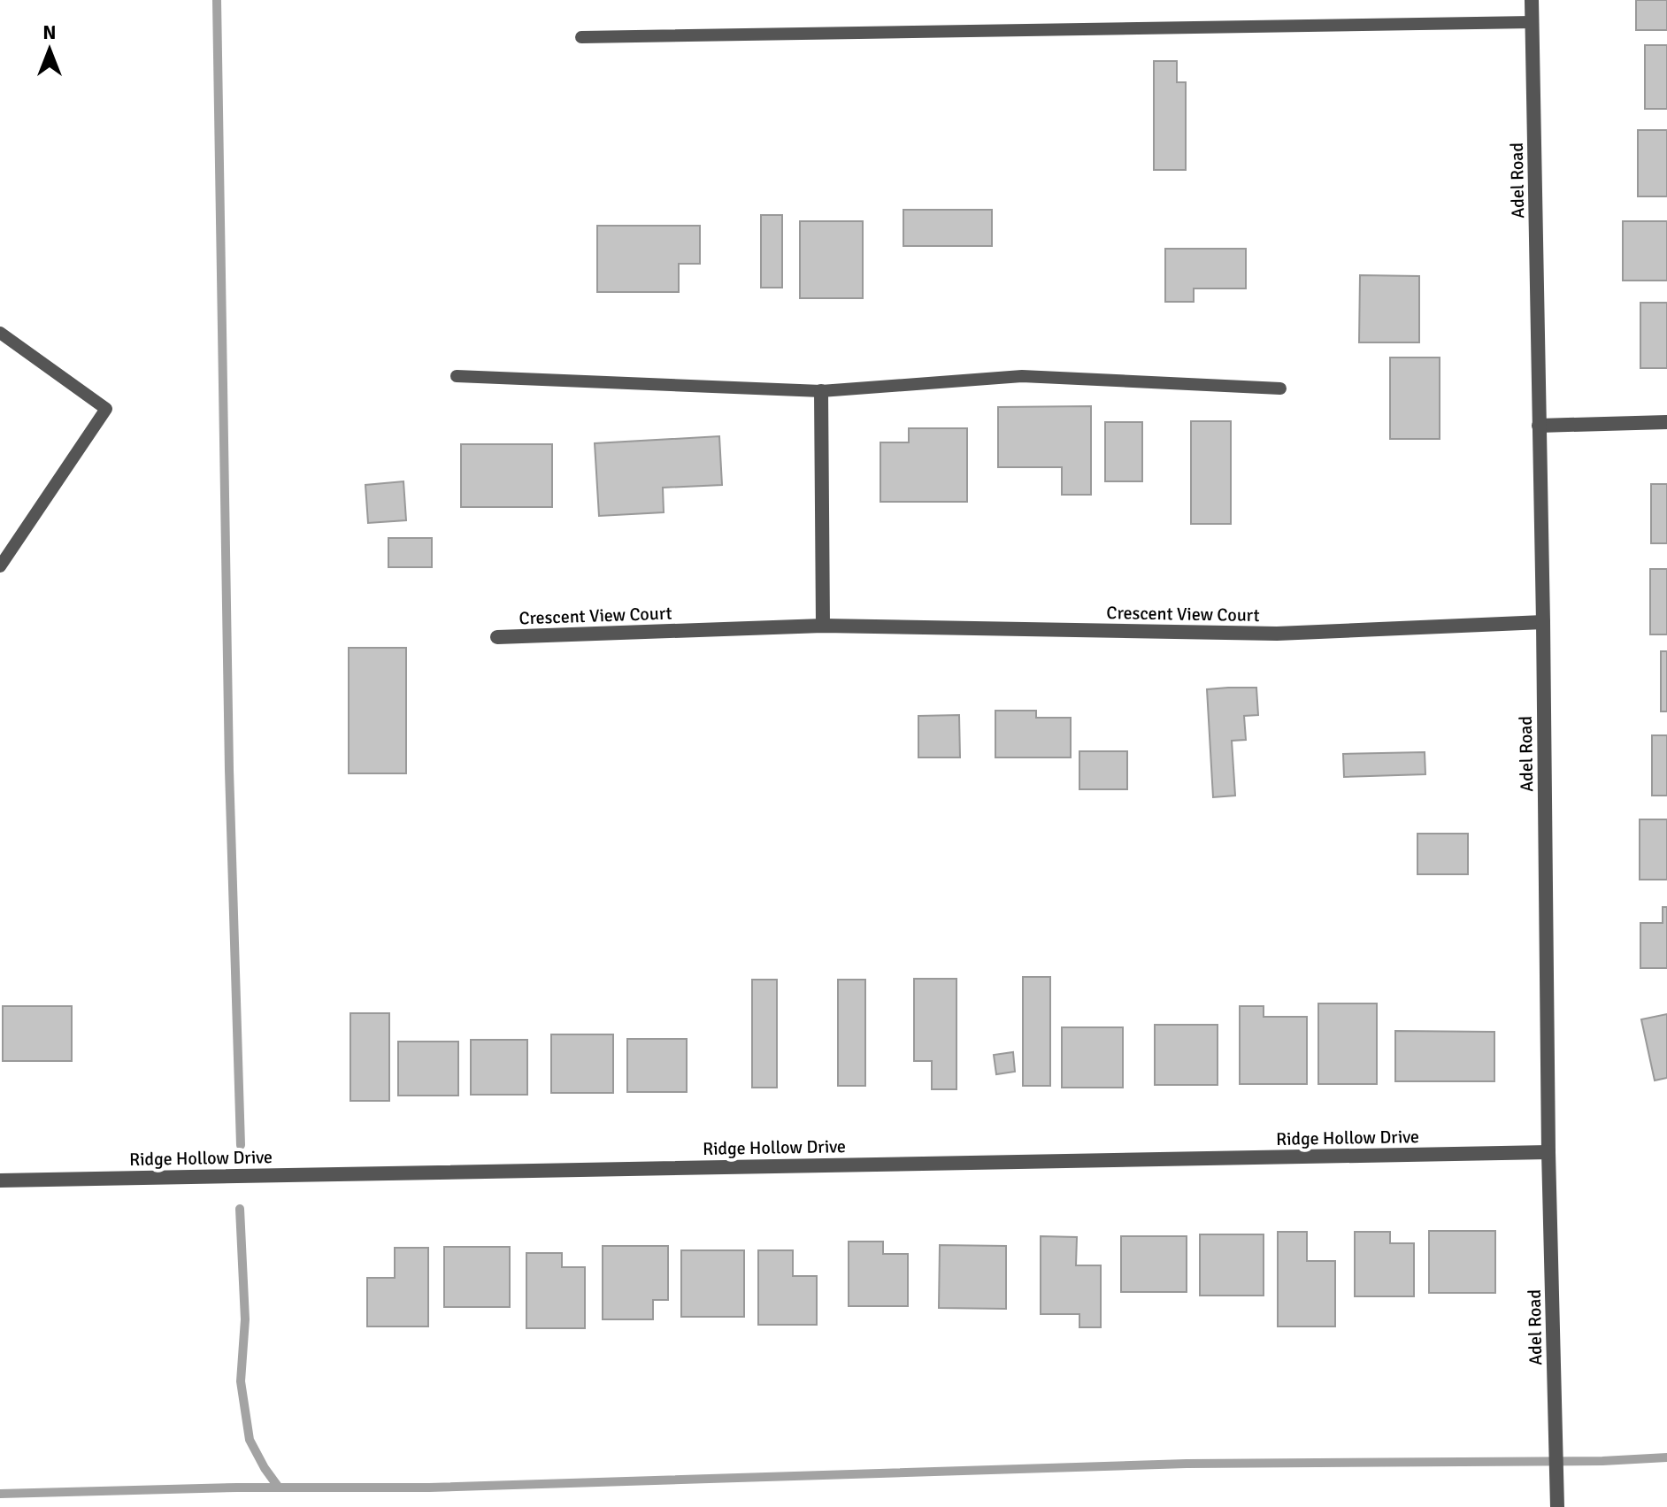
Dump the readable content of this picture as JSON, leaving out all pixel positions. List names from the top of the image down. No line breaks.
{"streets":{"street":["Adel Road","Crescent View Court","Ridge Hollow Drive"]},"crossings":[["Adel Road","Crescent View Court"],["Adel Road","Ridge Hollow Drive"]],"north":"top"}
